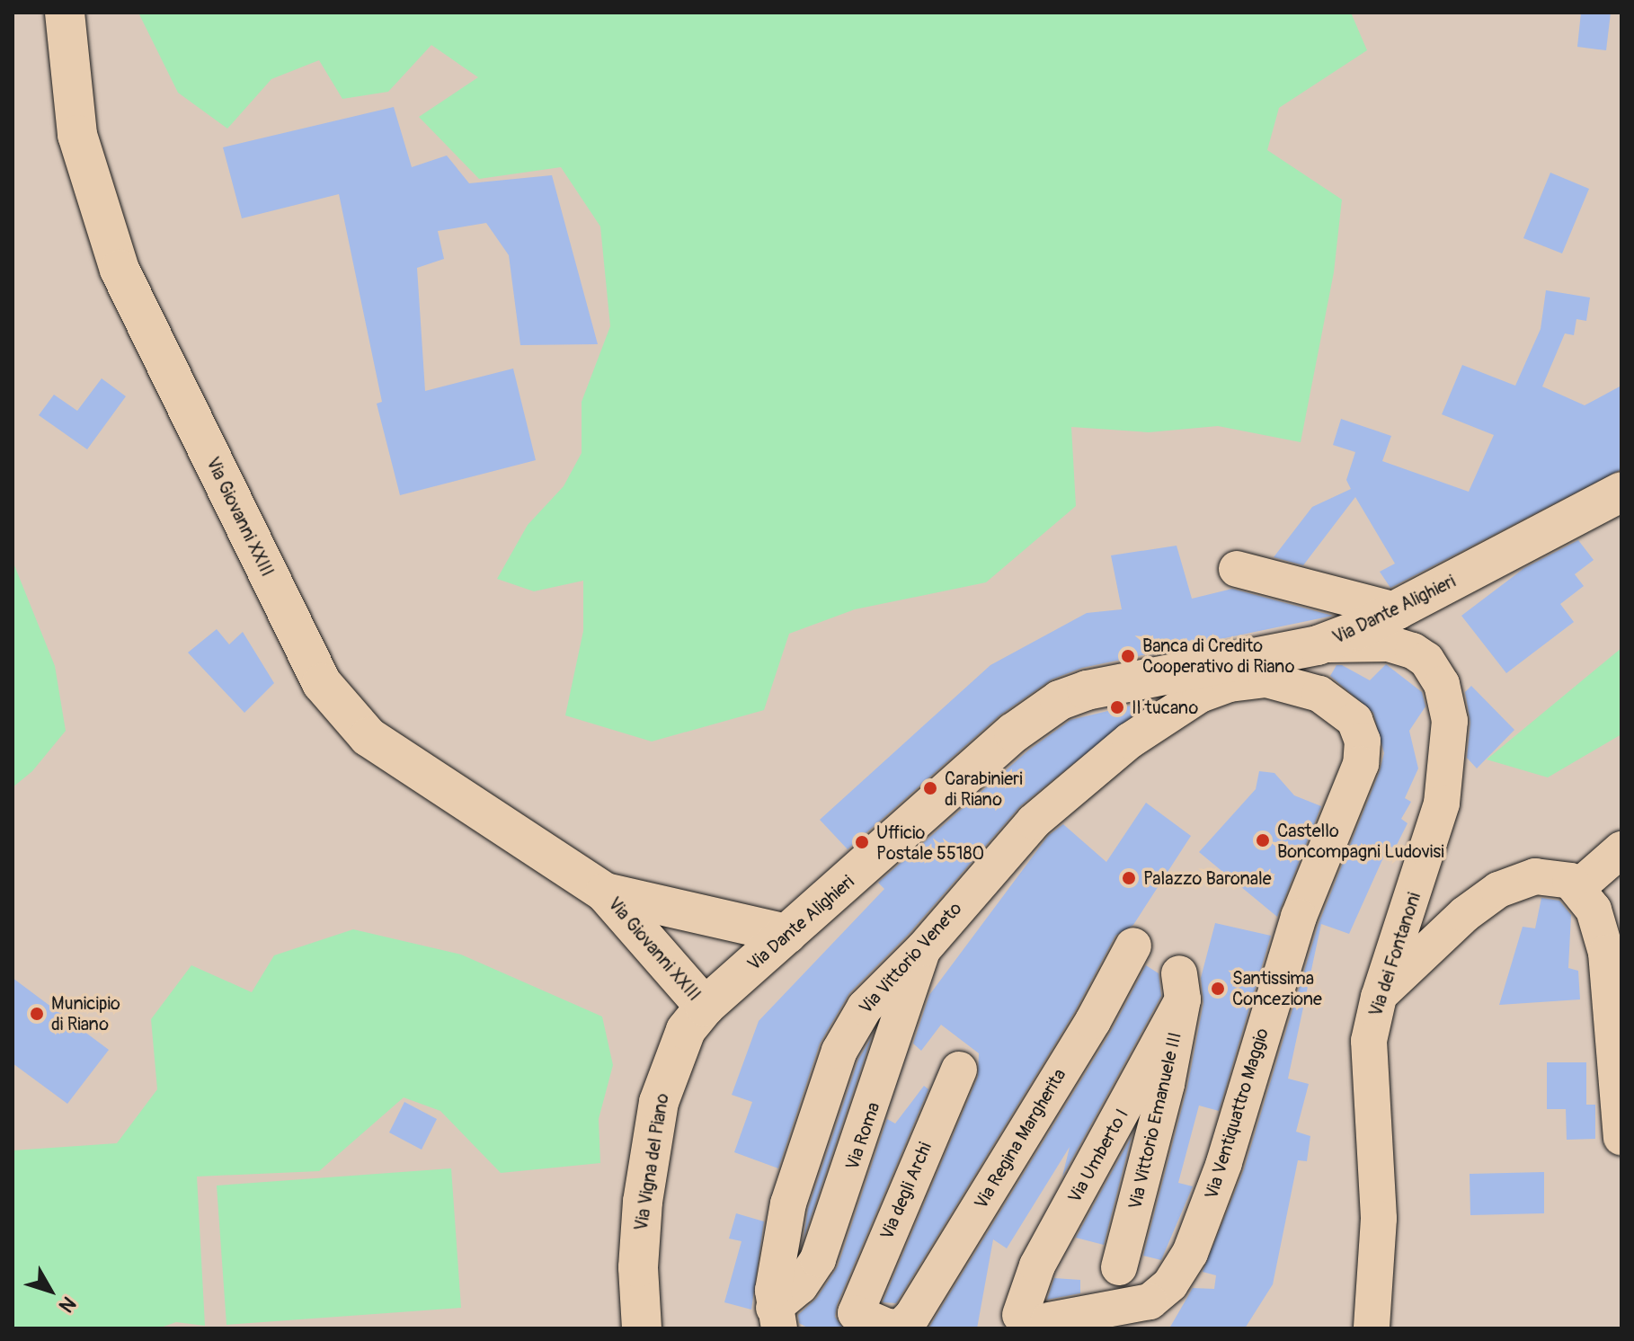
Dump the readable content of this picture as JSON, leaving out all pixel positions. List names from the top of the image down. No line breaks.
{"streets":{"main road":["Via Giovanni XXIII","Via Dante Alighieri","Via Vigna del Piano"],"street":["Via dei Fontanoni","Via Vittorio Veneto","Via Ventiquattro Maggio","Via Vittorio Emanuele III","Via Roma","Via Regina Margherita","Via Umberto I","Via degli Archi"]},"crossings":[["Via Giovanni XXIII","Via Dante Alighieri"],["Via Giovanni XXIII","Via Vigna del Piano"],["Via Dante Alighieri","Via dei Fontanoni"],["Via Dante Alighieri","Via Vittorio Veneto"],["Via Dante Alighieri","Via Ventiquattro Maggio"],["Via Dante Alighieri","Via Vigna del Piano"],["Via Vittorio Veneto","Via Ventiquattro Maggio"],["Via Vittorio Veneto","Via Roma"],["Via Ventiquattro Maggio","Via Umberto I"],["Via Vittorio Emanuele III","Via Umberto I"],["Via Regina Margherita","Via degli Archi"]],"places":["Banca di Credito Cooperativo di Riano","Il tucano","Carabinieri di Riano","Castello Boncompagni Ludovisi","Ufficio Postale 55180","Palazzo Baronale","Santissima Concezione","Municipio di Riano"],"north":"bottom right"}
